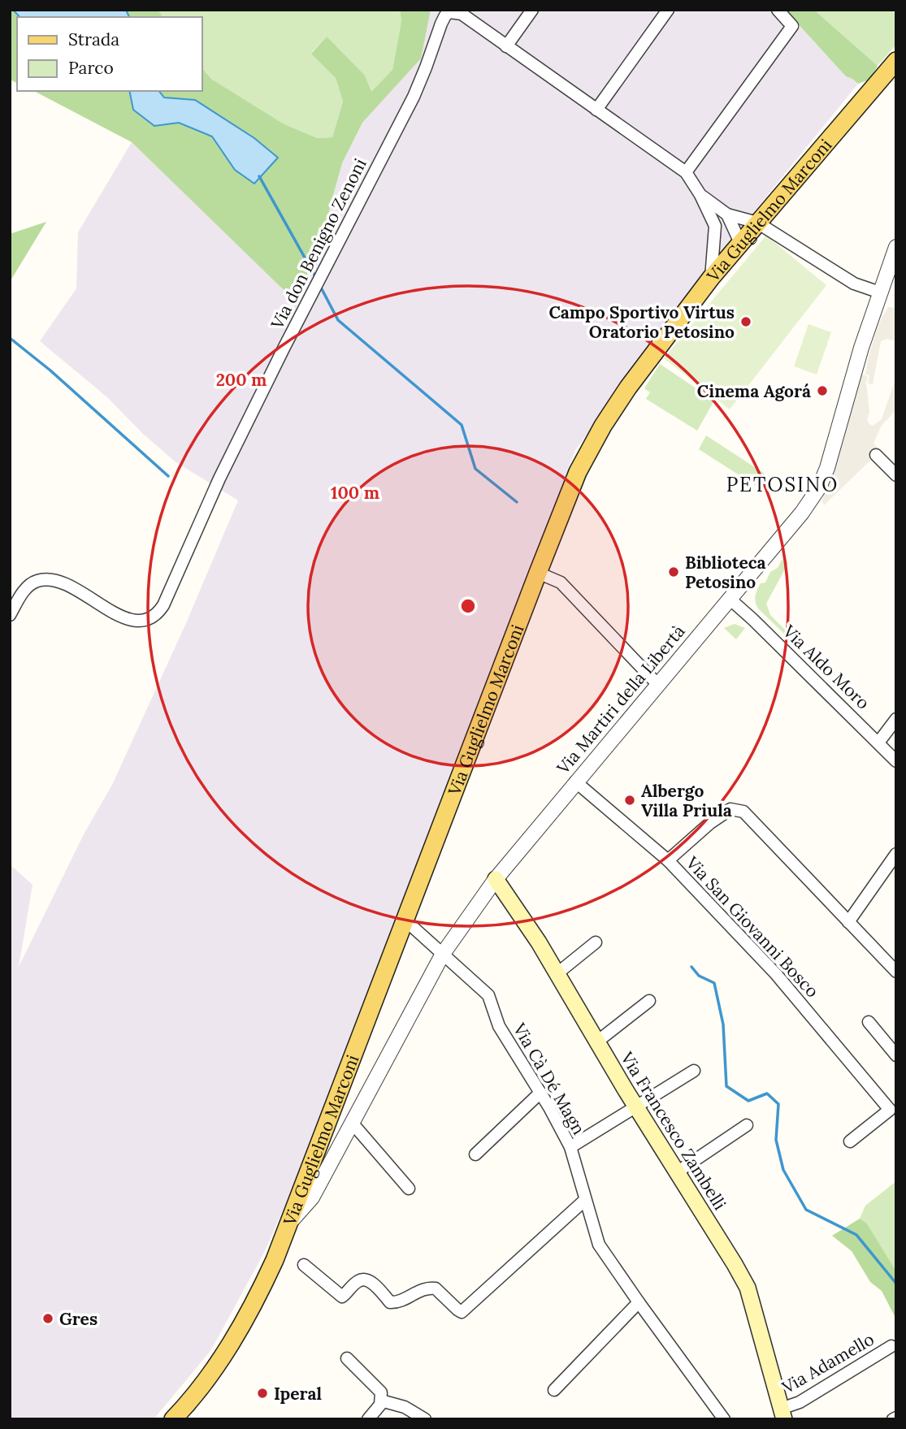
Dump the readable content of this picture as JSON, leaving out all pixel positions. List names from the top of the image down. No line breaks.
{"streets":{"main road":["Via Guglielmo Marconi","Via Francesco Zambelli"],"street":["Via don Benigno Zenoni","Via Aldo Moro","Via Martiri della Libertà","Via San Giovanni Bosco","Via Cà Dé Magn","Via Adamello"]},"crossings":[["Via Guglielmo Marconi","Via don Benigno Zenoni"],["Via Guglielmo Marconi","Via Martiri della Libertà"],["Via Guglielmo Marconi","Via Cà Dé Magn"],["Via don Benigno Zenoni","Via Martiri della Libertà"],["Via Aldo Moro","Via Martiri della Libertà"],["Via Martiri della Libertà","Via San Giovanni Bosco"],["Via Martiri della Libertà","Via Cà Dé Magn"],["Via Martiri della Libertà","Via Francesco Zambelli"],["Via Francesco Zambelli","Via Adamello"]],"districts":["PETOSINO"],"places":["Campo Sportivo Virtus Oratorio Petosino","Cinema Agorá","Biblioteca Petosino","Albergo Villa Priula","Gres","Iperal"],"legend":["Strada","Parco"],"rings":["200 m","100 m"]}
